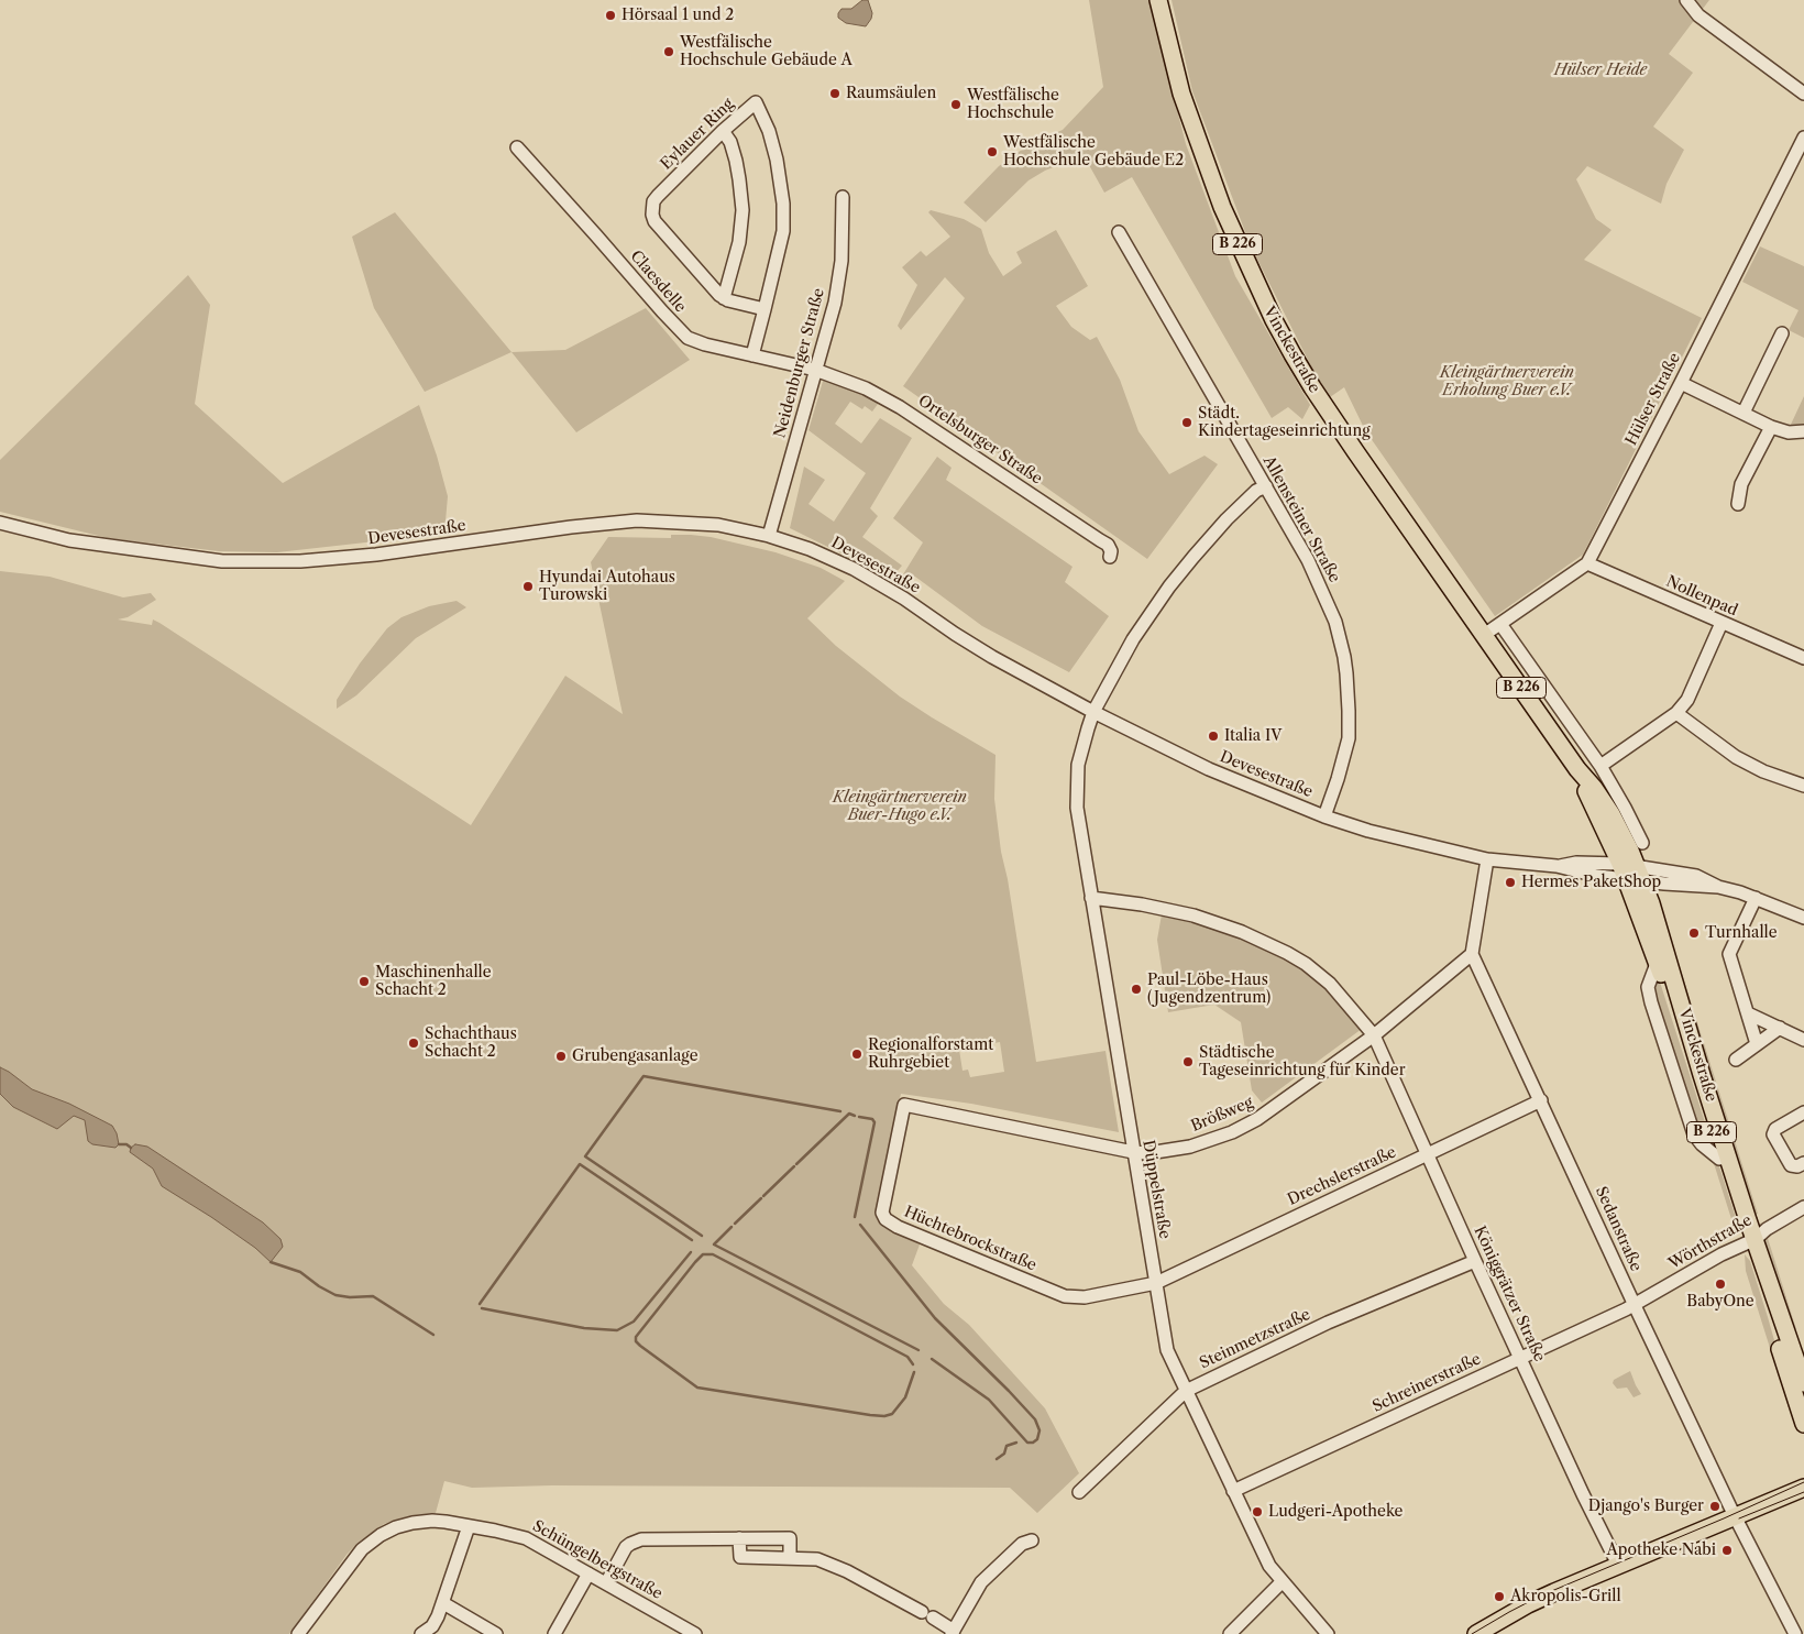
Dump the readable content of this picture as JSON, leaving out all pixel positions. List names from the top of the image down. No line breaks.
{"streets":{"main road":["B 226","Vinckestraße"],"street":["Eylauer Ring","Claesdelle","Neidenburger Straße","Hülser Straße","Ortelsburger Straße","Allensteiner Straße","Devesestraße","Nollenpad","Brößweg","Drechslerstraße","Düppelstraße","Sedanstraße","Hüchtebrockstraße","Wörthstraße","Königgrätzer Straße","Steinmetzstraße","Schreinerstraße","Schüngelbergstraße"]},"crossings":[["Eylauer Ring","Claesdelle"],["Claesdelle","Neidenburger Straße"],["Claesdelle","Ortelsburger Straße"],["Vinckestraße","Hülser Straße"],["Vinckestraße","Devesestraße"],["Vinckestraße","Wörthstraße"],["Neidenburger Straße","Ortelsburger Straße"],["Neidenburger Straße","Devesestraße"],["Hülser Straße","Nollenpad"],["Allensteiner Straße","Devesestraße"],["Allensteiner Straße","Düppelstraße"],["Devesestraße","Düppelstraße"],["Brößweg","Düppelstraße"],["Brößweg","Sedanstraße"],["Brößweg","Hüchtebrockstraße"],["Brößweg","Königgrätzer Straße"],["Drechslerstraße","Düppelstraße"],["Drechslerstraße","Sedanstraße"],["Drechslerstraße","Hüchtebrockstraße"],["Drechslerstraße","Königgrätzer Straße"],["Düppelstraße","Hüchtebrockstraße"],["Düppelstraße","Königgrätzer Straße"],["Düppelstraße","Steinmetzstraße"],["Düppelstraße","Schreinerstraße"],["Sedanstraße","Wörthstraße"],["Sedanstraße","Schreinerstraße"],["Wörthstraße","Schreinerstraße"],["Königgrätzer Straße","Steinmetzstraße"],["Königgrätzer Straße","Schreinerstraße"]],"parks":["Hülser Heide","Kleingärtnerverein Erholung Buer e.V.","Kleingärtnerverein Buer-Hugo e.V."],"places":["Hörsaal 1 und 2","Westfälische Hochschule Gebäude A","Raumsäulen","Westfälische Hochschule","Westfälische Hochschule Gebäude E2","Städt. Kindertageseinrichtung","Hyundai Autohaus Turowski","Italia IV","Hermes PaketShop","Turnhalle","Maschinenhalle Schacht 2","Paul-Löbe-Haus (Jugendzentrum)","Schachthaus Schacht 2","Regionalforstamt Ruhrgebiet","Grubengasanlage","Städtische Tageseinrichtung für Kinder","BabyOne","Django's Burger","Ludgeri-Apotheke","Apotheke Nabi","Akropolis-Grill"]}
